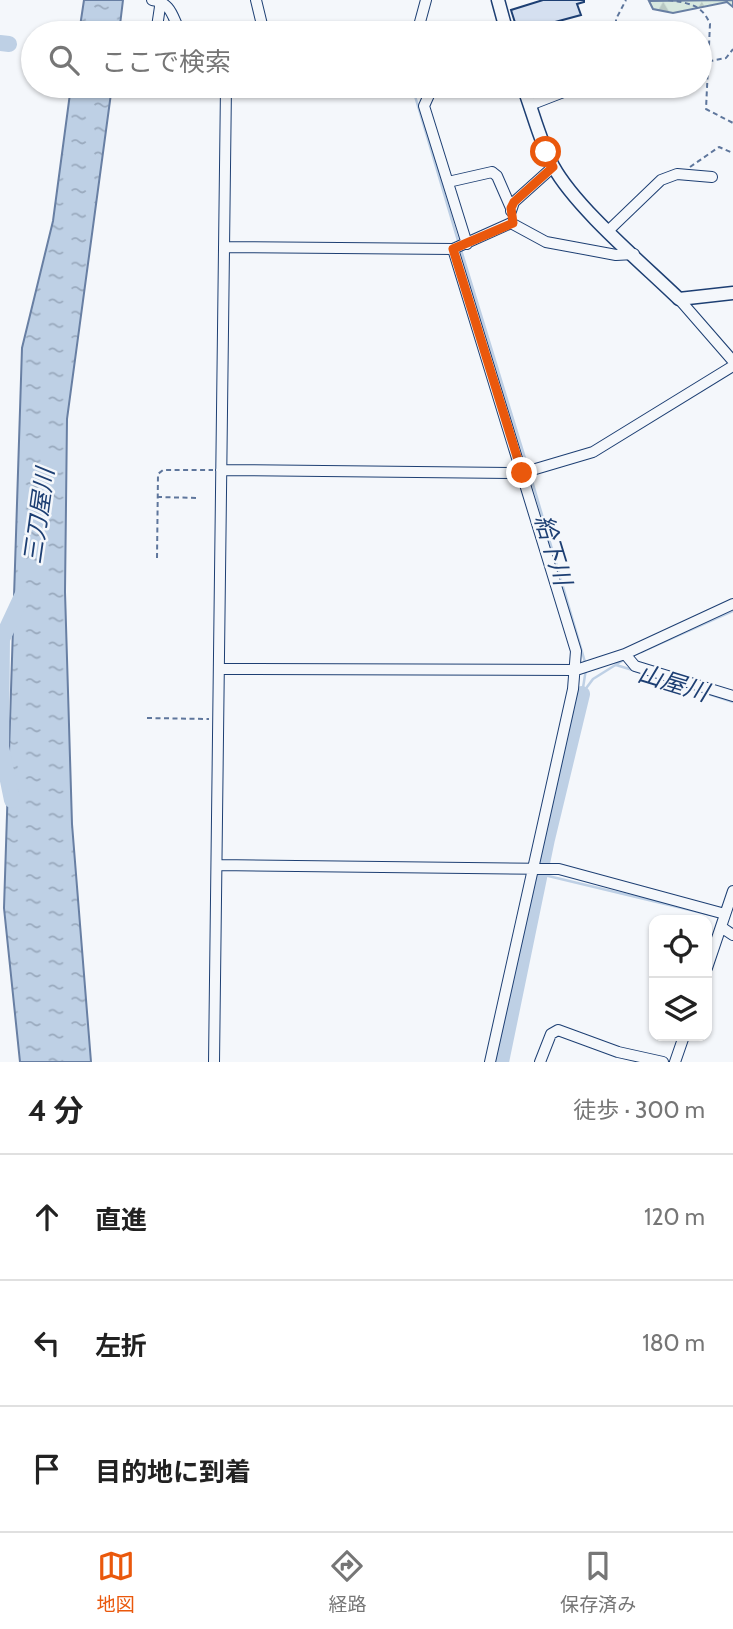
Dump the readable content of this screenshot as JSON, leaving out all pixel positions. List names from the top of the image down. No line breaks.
{"water":["三刀屋川","給下川","山屋川"],"page":{"search":"ここで検索","heading":["4 分","徒歩 · 300 m"],"list":[["直進","120 m"],["左折","180 m"],"目的地に到着"],"nav":["地図","経路","保存済み"]}}
